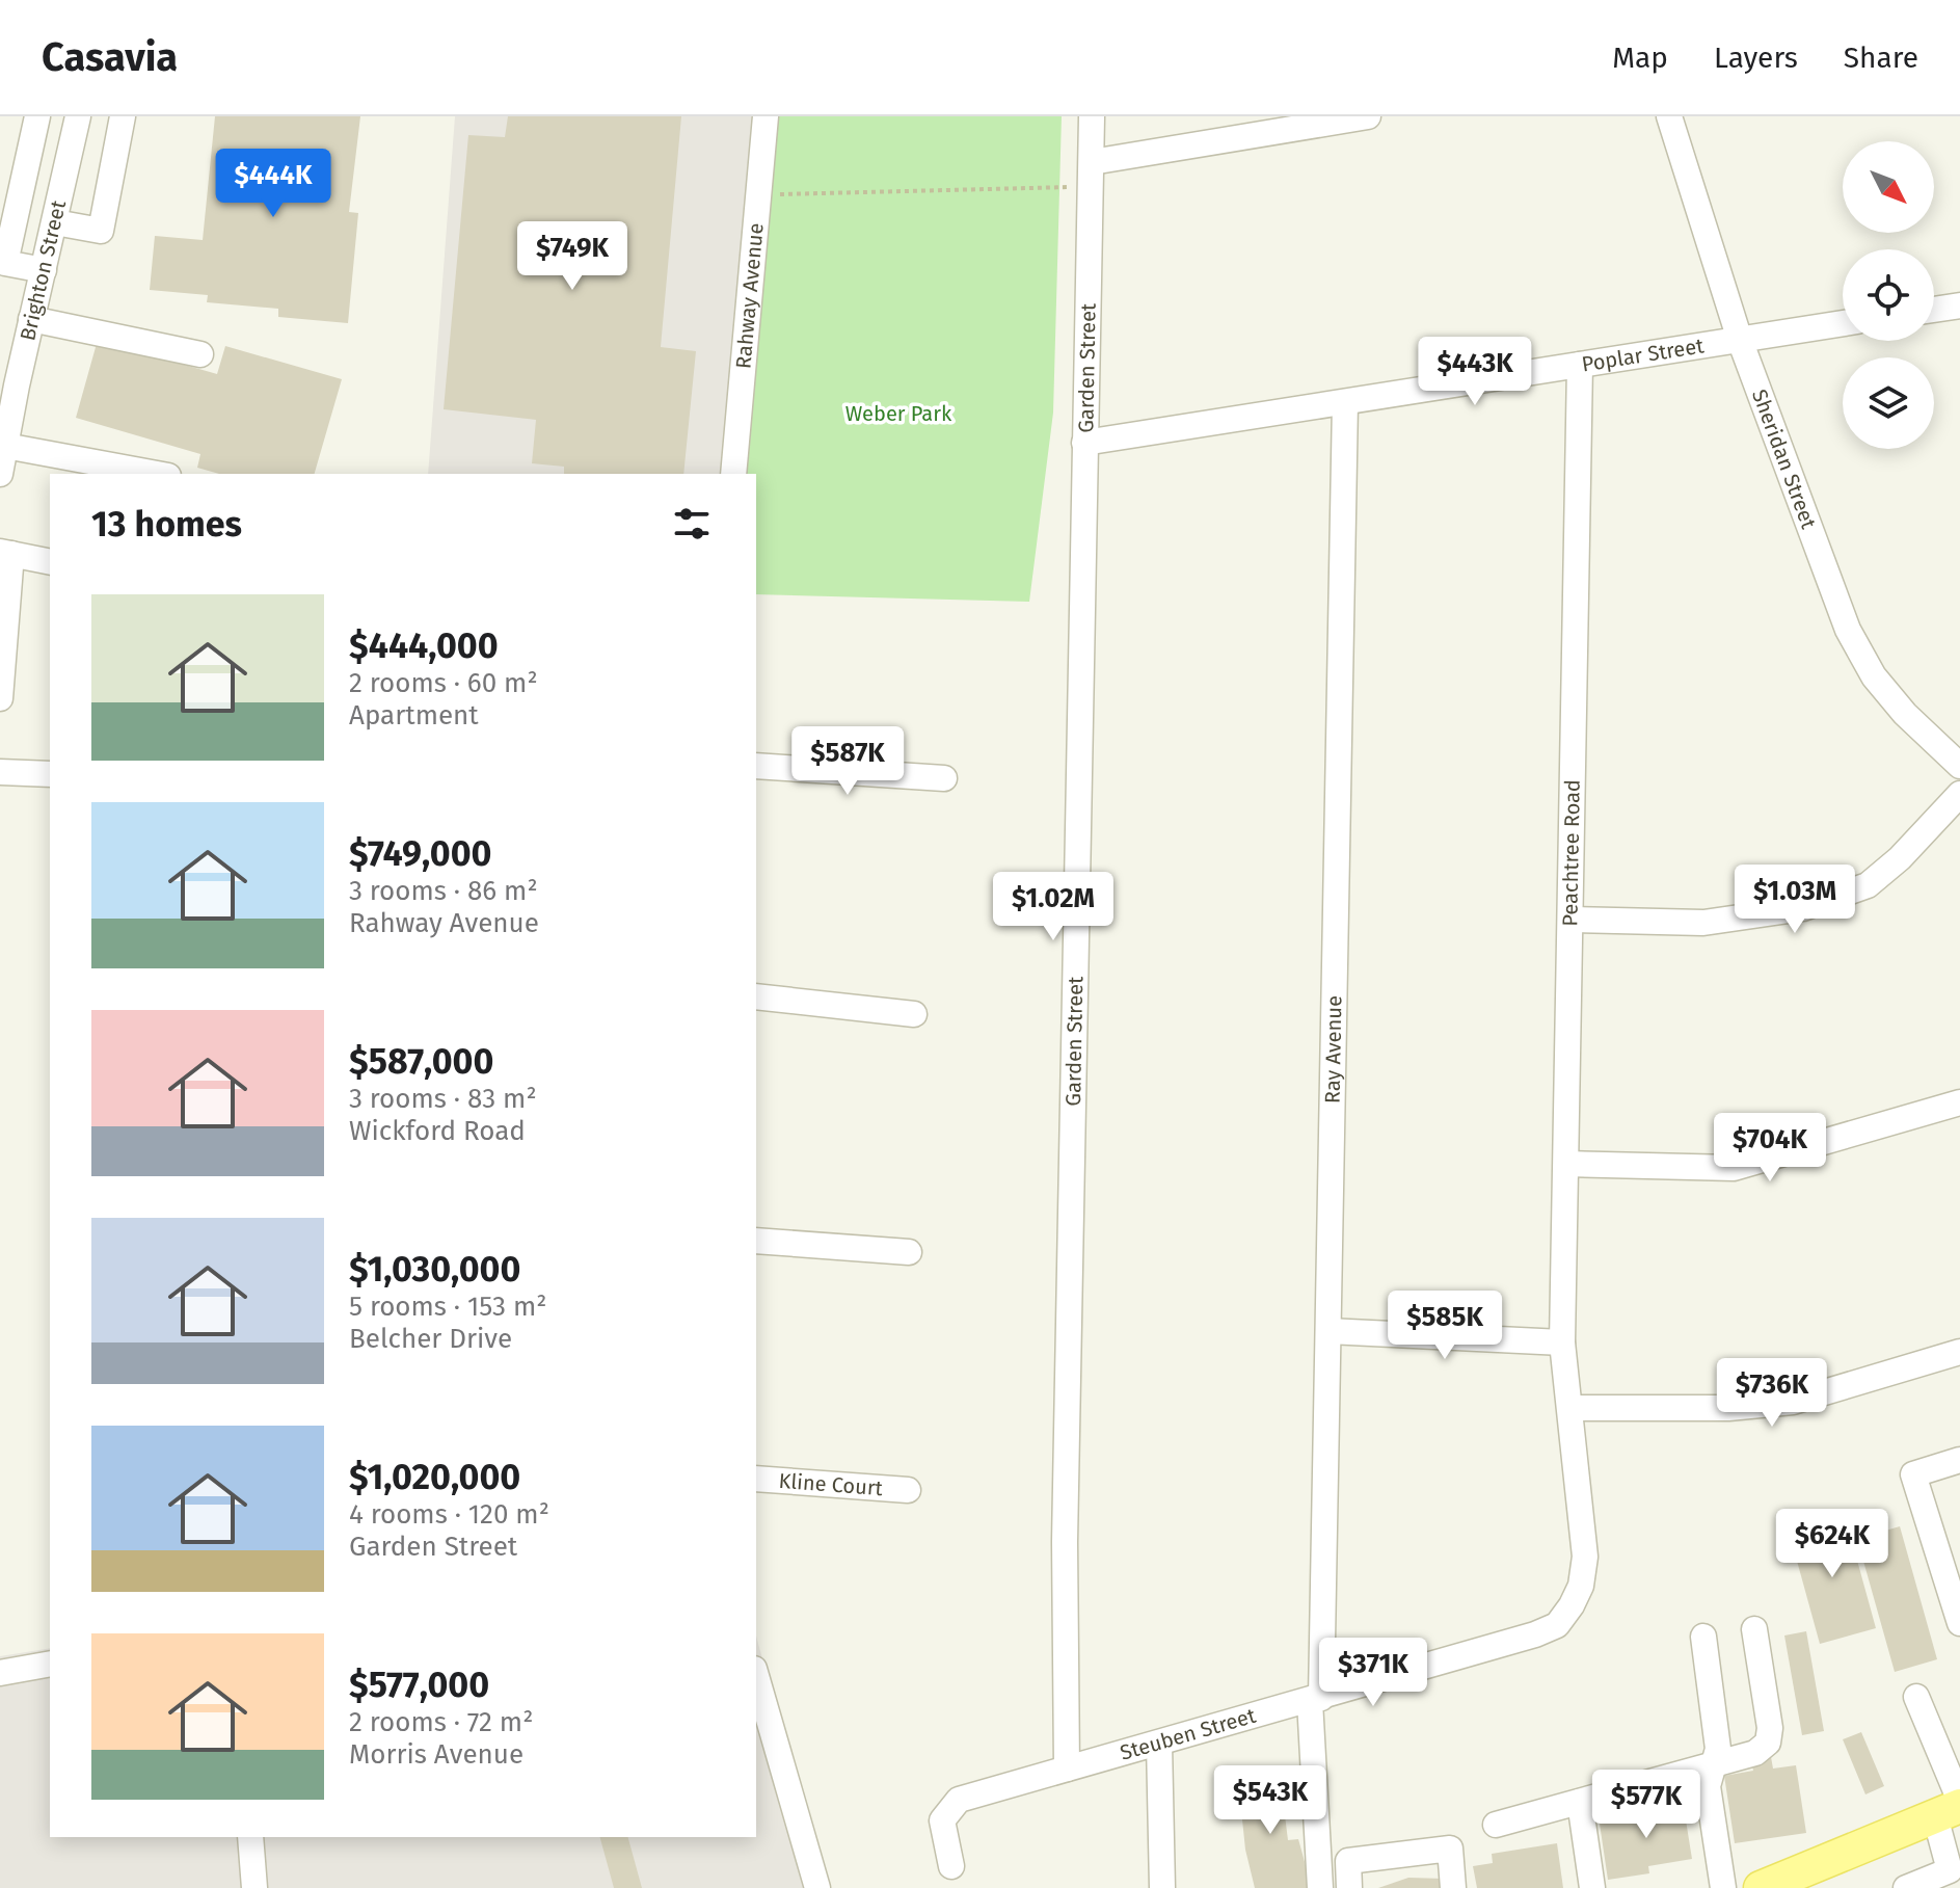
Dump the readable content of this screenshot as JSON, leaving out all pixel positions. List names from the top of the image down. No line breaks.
{"streets":{"street":["Brighton Street","Rahway Avenue","Poplar Street","Garden Street","Sheridan Street","Peachtree Road","Ray Avenue","Kline Court","Steuben Street"]},"crossings":[["Poplar Street","Garden Street"],["Poplar Street","Sheridan Street"],["Poplar Street","Peachtree Road"],["Poplar Street","Ray Avenue"],["Garden Street","Steuben Street"],["Peachtree Road","Steuben Street"],["Ray Avenue","Steuben Street"]],"parks":["Weber Park"],"north":"bottom right","page":{"header":"Casavia","nav":["Map","Layers","Share"],"price":["$444K","$749K","$443K","$587K","$1.03M","$1.02M","$704K","$585K","$736K","$624K","$371K","$543K","$577K"],"heading":"13 homes","list":[{"name":"$444,000","note":"2 rooms · 60 m² · Apartment"},{"name":"$749,000","note":"3 rooms · 86 m² · Rahway Avenue"},{"name":"$587,000","note":"3 rooms · 83 m² · Wickford Road"},{"name":"$1,030,000","note":"5 rooms · 153 m² · Belcher Drive"},{"name":"$1,020,000","note":"4 rooms · 120 m² · Garden Street"},{"name":"$577,000","note":"2 rooms · 72 m² · Morris Avenue"}]}}
